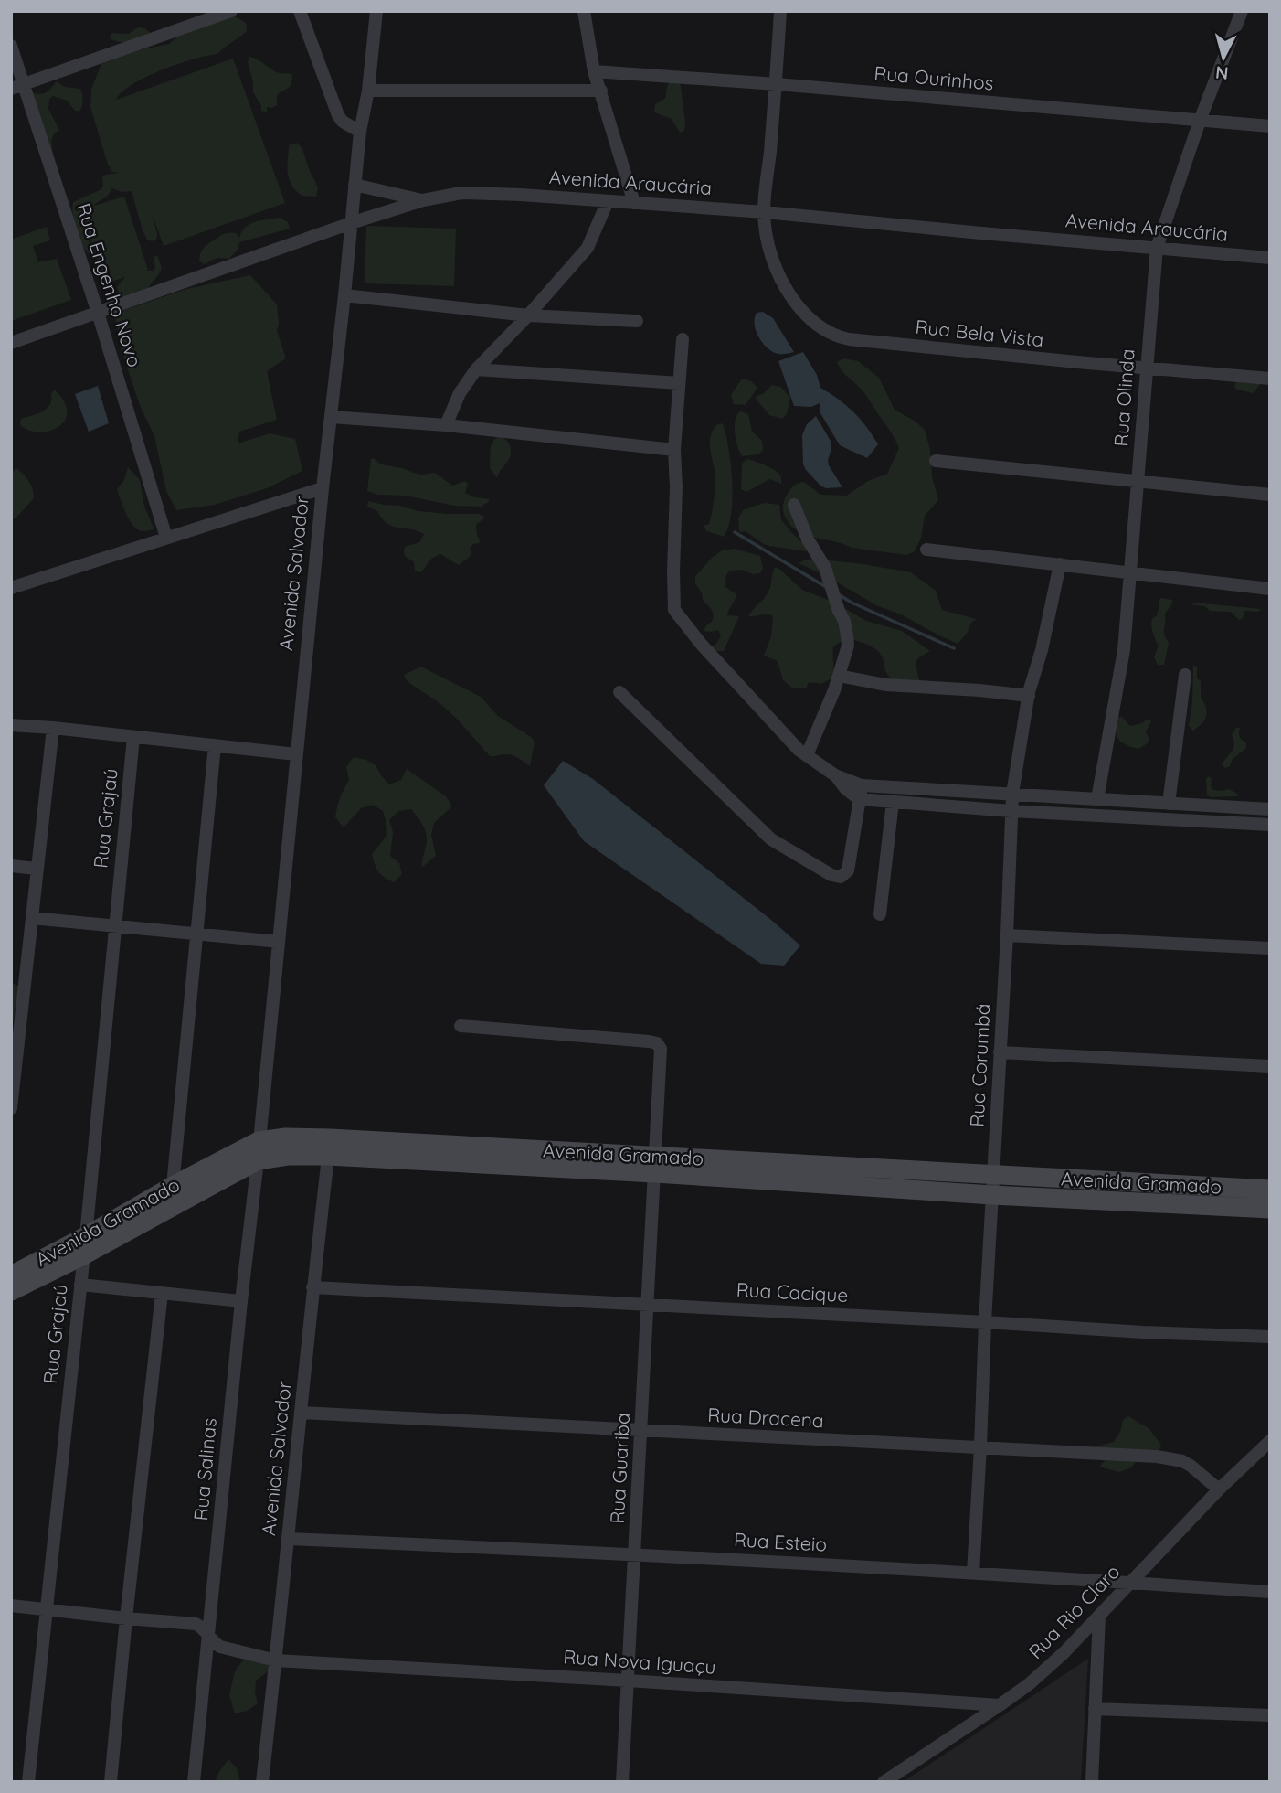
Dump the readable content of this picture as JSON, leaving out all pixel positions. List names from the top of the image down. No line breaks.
{"streets":{"street":["Rua Ourinhos","Avenida Araucária","Rua Engenho Novo","Rua Bela Vista","Rua Olinda","Avenida Salvador","Rua Grajaú","Rua Corumbá","Avenida Gramado","Rua Cacique","Rua Dracena","Rua Guariba","Rua Salinas","Rua Esteio","Rua Rio Claro","Rua Nova Iguaçu"]},"crossings":[["Rua Ourinhos","Rua Bela Vista"],["Rua Ourinhos","Rua Olinda"],["Avenida Araucária","Rua Engenho Novo"],["Avenida Araucária","Rua Bela Vista"],["Avenida Araucária","Rua Olinda"],["Avenida Araucária","Avenida Salvador"],["Rua Bela Vista","Rua Olinda"],["Avenida Salvador","Avenida Gramado"],["Avenida Salvador","Rua Cacique"],["Avenida Salvador","Rua Dracena"],["Avenida Salvador","Rua Salinas"],["Avenida Salvador","Rua Esteio"],["Avenida Salvador","Rua Nova Iguaçu"],["Rua Grajaú","Avenida Gramado"],["Rua Grajaú","Rua Nova Iguaçu"],["Rua Corumbá","Avenida Gramado"],["Rua Corumbá","Rua Cacique"],["Rua Corumbá","Rua Dracena"],["Rua Corumbá","Rua Esteio"],["Avenida Gramado","Rua Guariba"],["Avenida Gramado","Rua Salinas"],["Rua Cacique","Rua Guariba"],["Rua Dracena","Rua Guariba"],["Rua Dracena","Rua Rio Claro"],["Rua Guariba","Rua Esteio"],["Rua Guariba","Rua Nova Iguaçu"],["Rua Salinas","Rua Nova Iguaçu"],["Rua Esteio","Rua Rio Claro"],["Rua Rio Claro","Rua Nova Iguaçu"]],"north":"bottom"}
